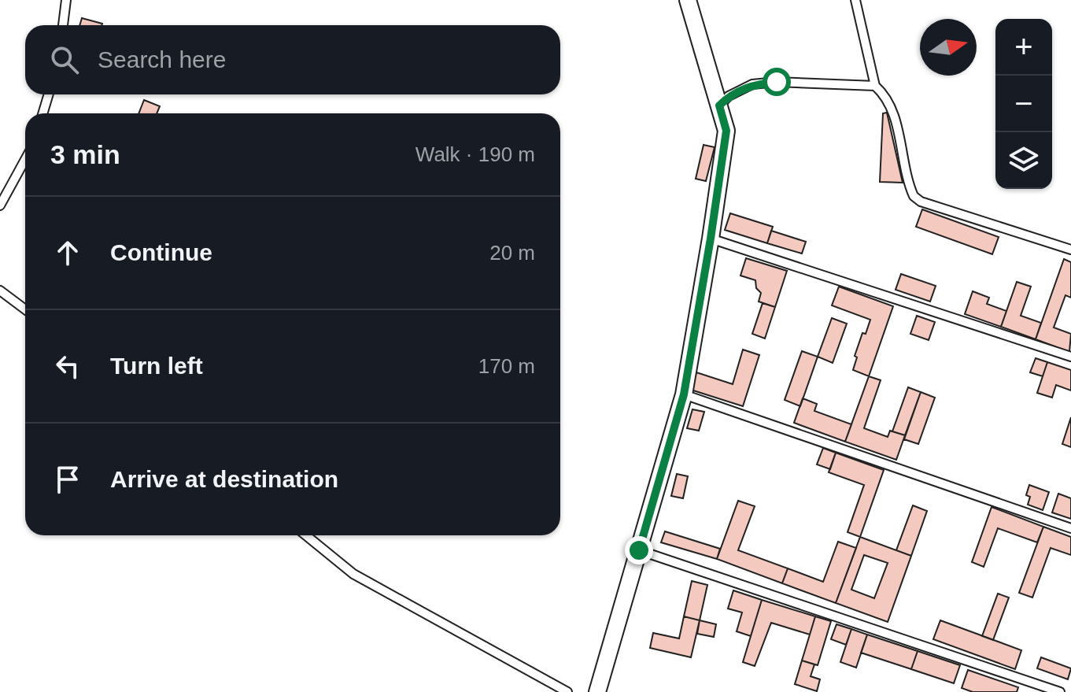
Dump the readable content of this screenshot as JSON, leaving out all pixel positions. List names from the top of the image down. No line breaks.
{"north":"right","page":{"map_buttons":["+","−"],"search":"Search here","heading":["3 min","Walk · 190 m"],"list":[["Continue","20 m"],["Turn left","170 m"],"Arrive at destination"]}}
